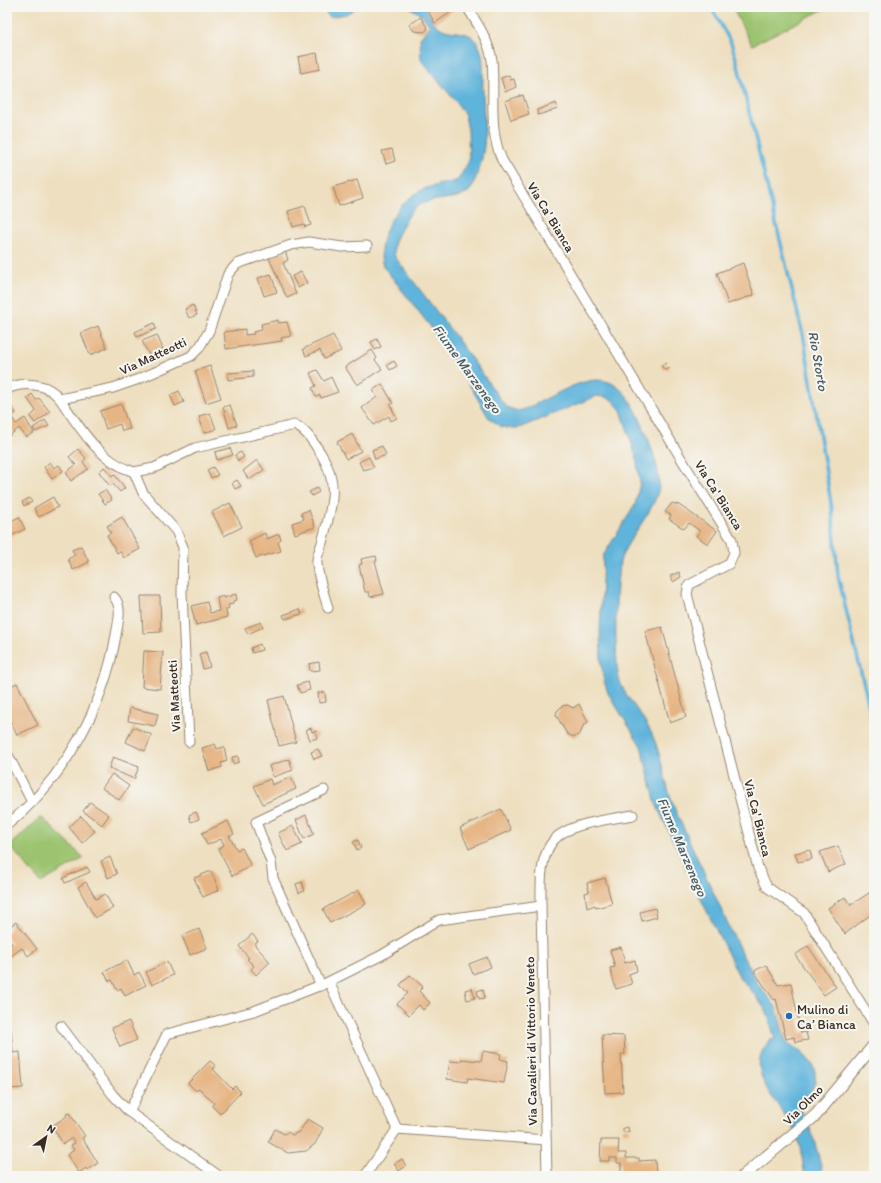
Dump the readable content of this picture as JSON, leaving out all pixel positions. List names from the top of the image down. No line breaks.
{"streets":{"street":["Via Ca' Bianca","Via Matteotti","Via Cavalieri di Vittorio Veneto","Via Olmo"]},"water":["Rio Storto","Fiume Marzenego"],"places":["Mulino di Ca’ Bianca"],"north":"top right"}
